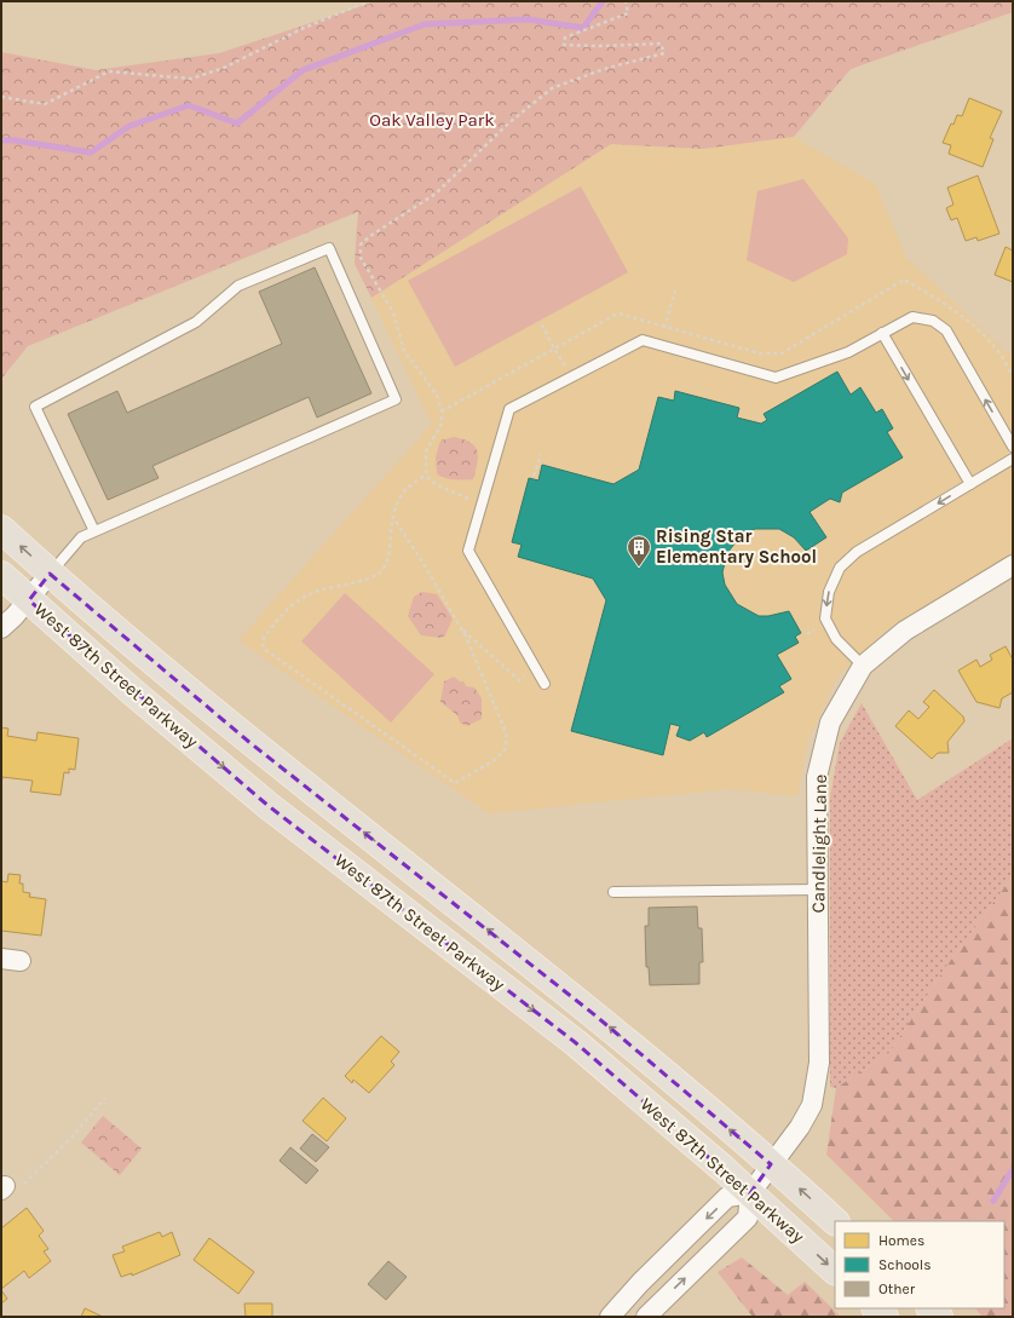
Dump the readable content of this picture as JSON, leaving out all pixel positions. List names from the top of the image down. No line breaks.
{"streets":{"main road":["West 87th Street Parkway"],"street":["Candlelight Lane"]},"crossings":[["West 87th Street Parkway","Candlelight Lane"]],"parks":["Oak Valley Park"],"places":{"building":["Rising Star Elementary School"]},"legend":["Homes","Schools","Other"]}
